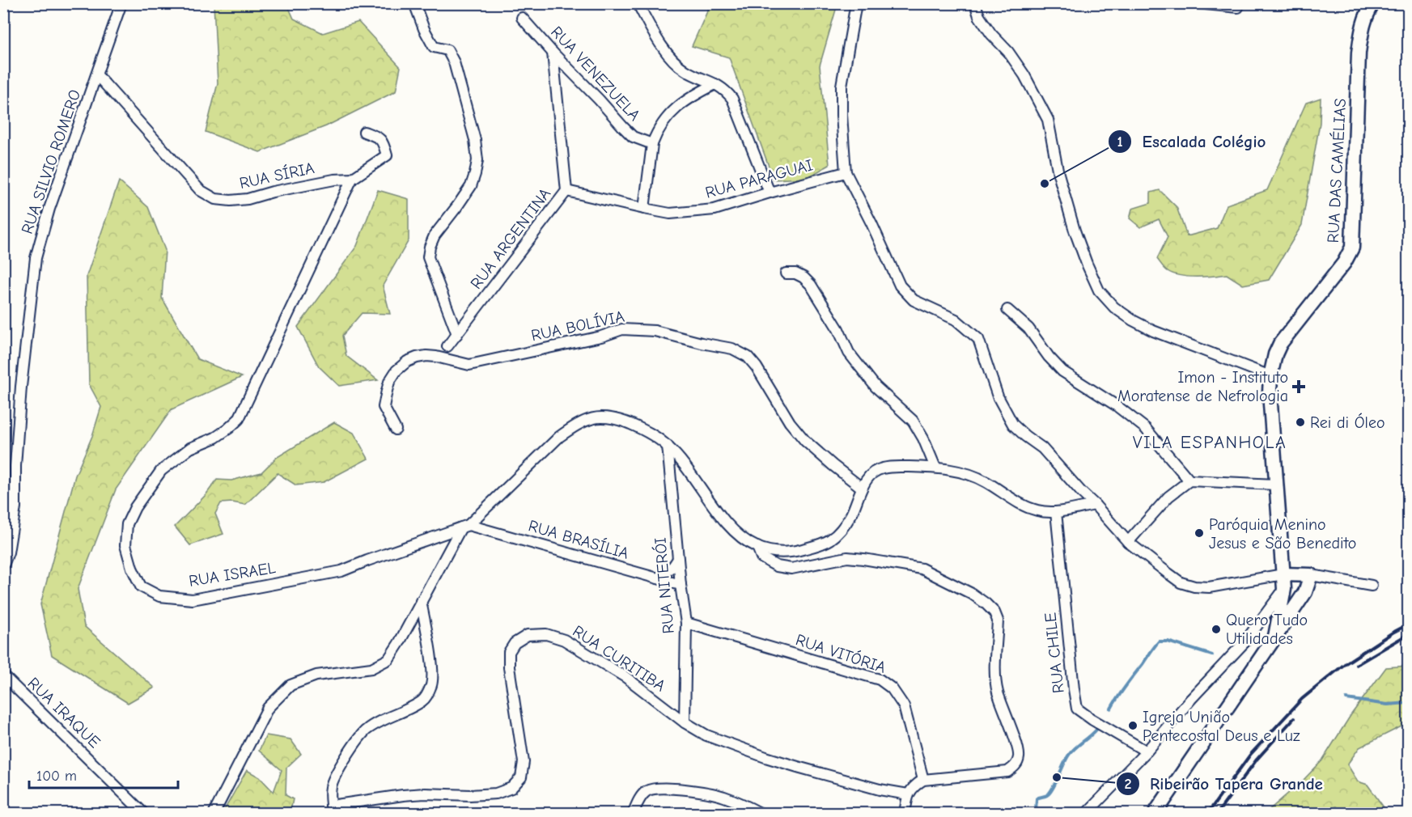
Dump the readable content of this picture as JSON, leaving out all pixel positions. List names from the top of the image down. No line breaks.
{"streets":{"main road":["RUA DAS CAMÉLIAS"],"street":["RUA VENEZUELA","RUA SILVIO ROMERO","RUA SÍRIA","RUA PARAGUAI","RUA ARGENTINA","RUA BOLÍVIA","RUA BRASÍLIA","RUA ISRAEL","RUA NITERÓI","RUA CHILE","RUA VITÓRIA","RUA CURITIBA","RUA IRAQUE"]},"crossings":[["RUA VENEZUELA","RUA PARAGUAI"],["RUA VENEZUELA","RUA ARGENTINA"],["RUA SILVIO ROMERO","RUA SÍRIA"],["RUA SÍRIA","RUA ISRAEL"],["RUA PARAGUAI","RUA ARGENTINA"],["RUA BRASÍLIA","RUA ISRAEL"],["RUA BRASÍLIA","RUA NITERÓI"],["RUA NITERÓI","RUA VITÓRIA"],["RUA NITERÓI","RUA CURITIBA"]],"districts":["VILA ESPANHOLA"],"places":{"other":["Escalada Colégio","Rei di Óleo","Paróquia Menino Jesus e São Benedito","Quero Tudo Utilidades","Igreja União Pentecostal Deus e Luz","Ribeirão Tapera Grande"],"health":["Imon - Instituto Moratense de Nefrologia"]},"scale_bar":"100 m"}
